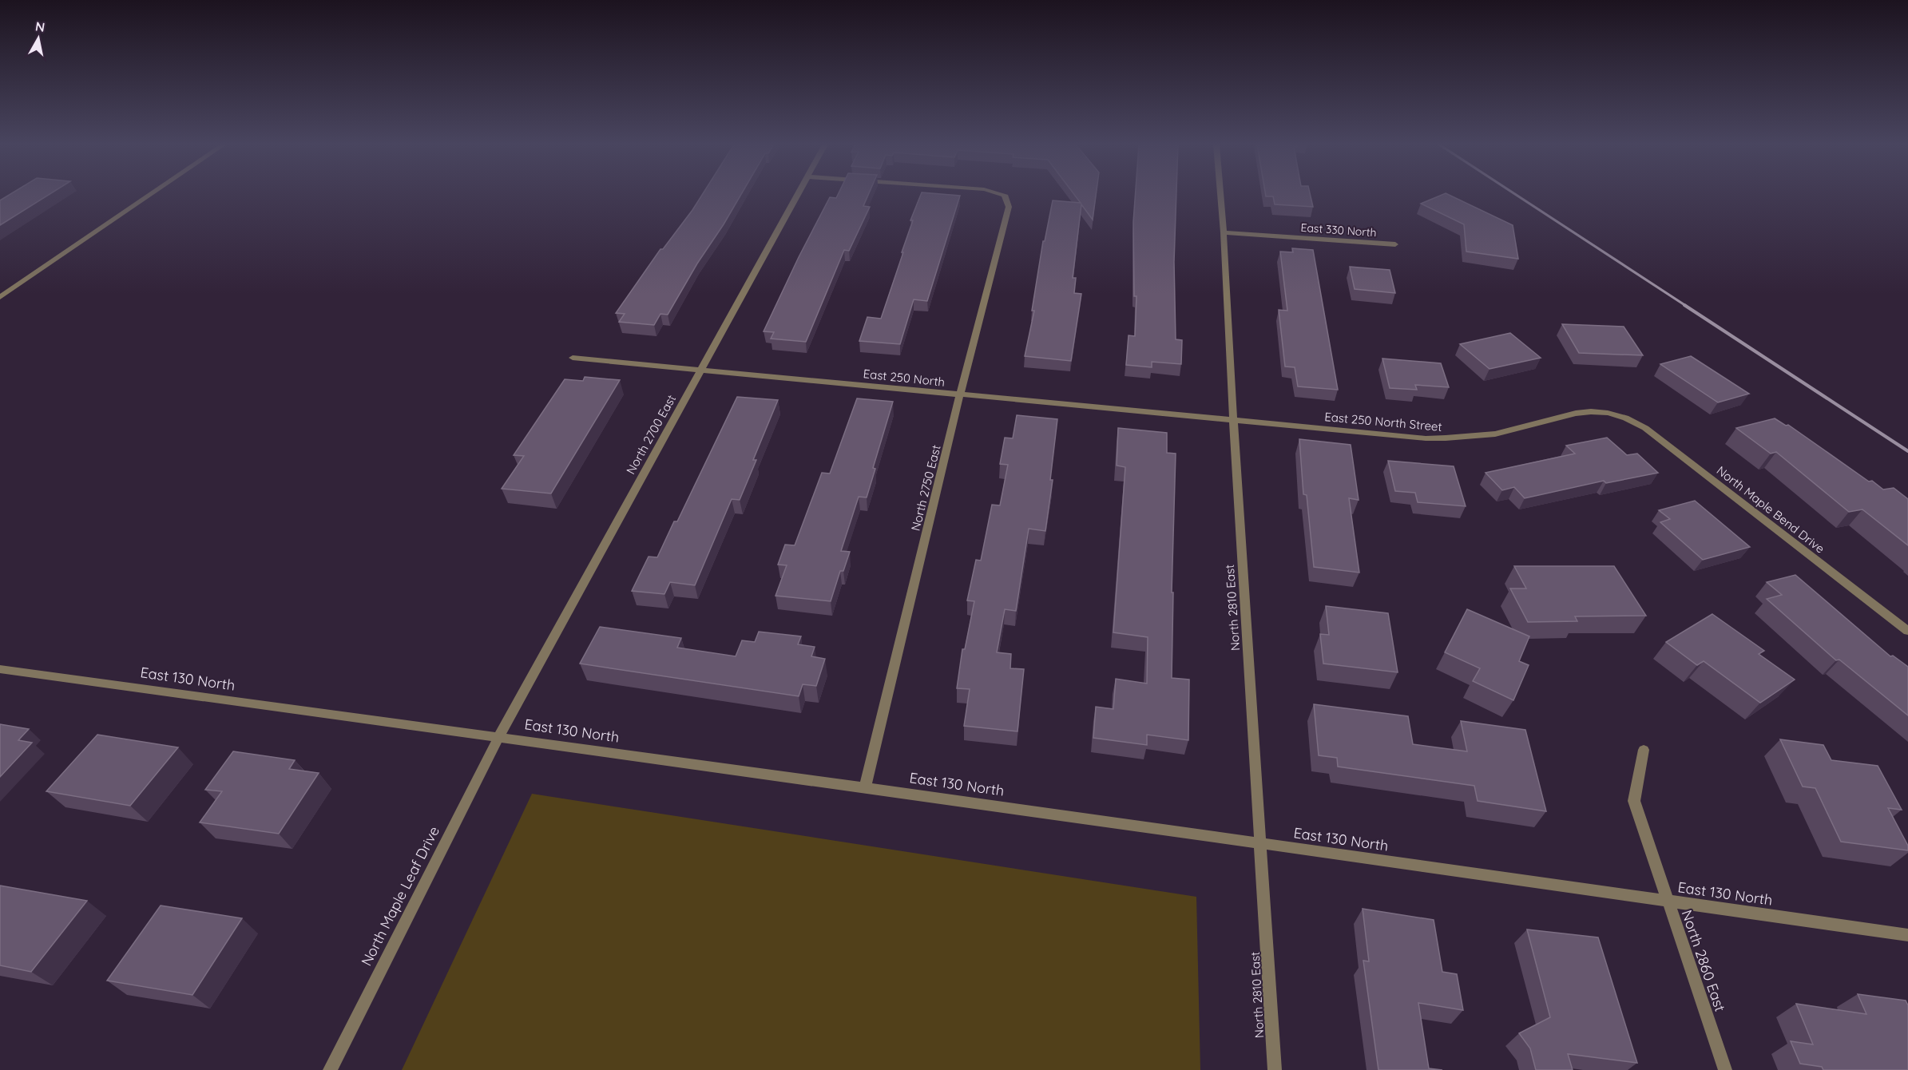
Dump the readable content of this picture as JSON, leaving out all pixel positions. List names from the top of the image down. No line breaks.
{"streets":{"street":["East 330 North","East 250 North","East 250 North Street","North 2700 East","North 2750 East","North Maple Bend Drive","North 2810 East","East 130 North","North Maple Leaf Drive","North 2860 East"]},"crossings":[["East 330 North","North 2810 East"],["East 250 North","East 250 North Street"],["East 250 North","North 2700 East"],["East 250 North","North 2750 East"],["East 250 North","North 2810 East"],["East 250 North Street","North Maple Bend Drive"],["East 250 North Street","North 2810 East"],["North 2700 East","East 130 North"],["North 2700 East","North Maple Leaf Drive"],["North 2750 East","East 130 North"],["North 2810 East","East 130 North"],["East 130 North","North Maple Leaf Drive"],["East 130 North","North 2860 East"]],"north":"top"}
